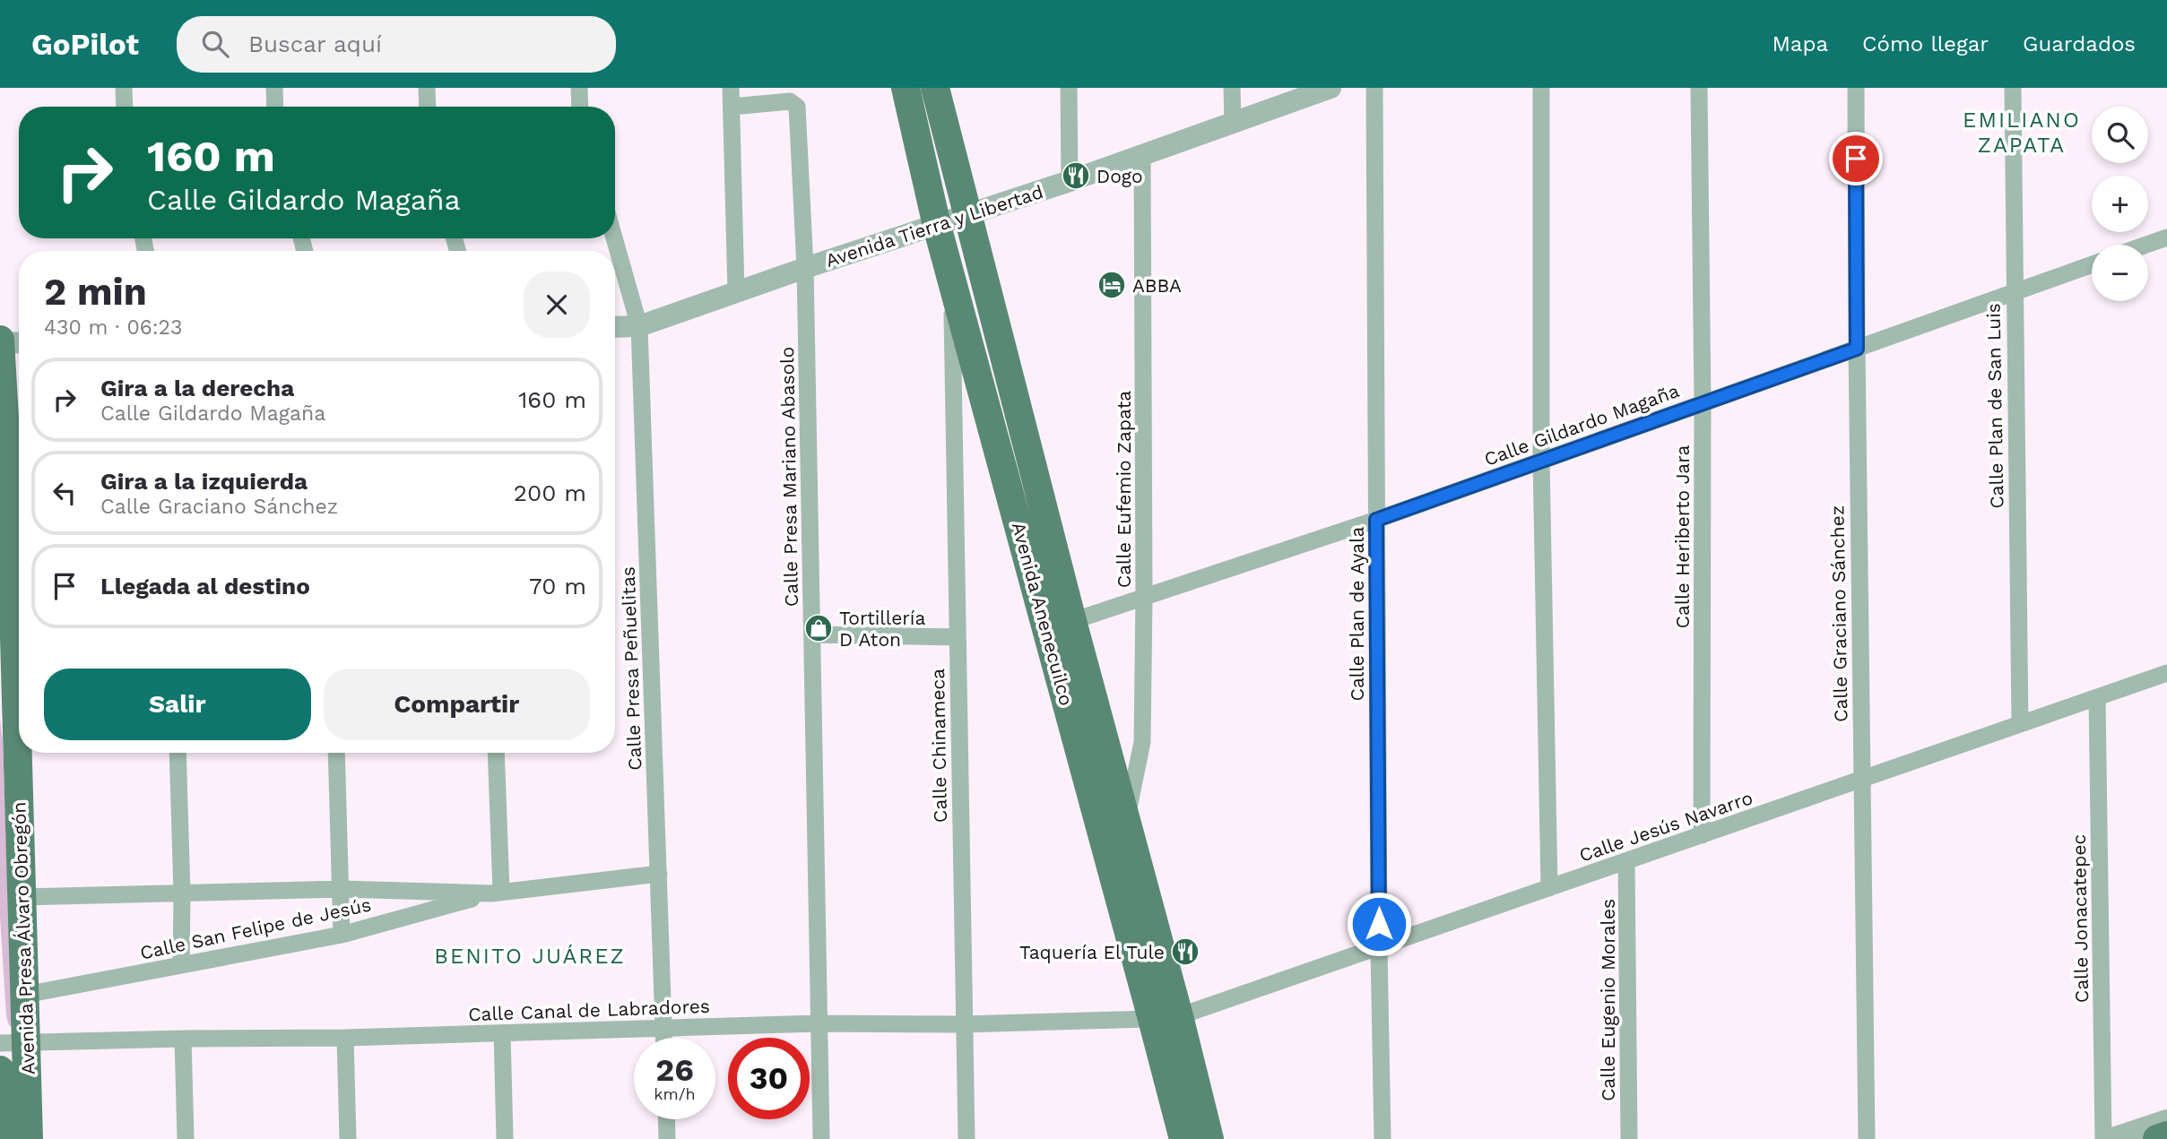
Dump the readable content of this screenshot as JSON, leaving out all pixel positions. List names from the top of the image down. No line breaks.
{"streets":{"main road":["Avenida Anenecuilco","Avenida Presa Álvaro Obregón"],"street":["Avenida Tierra y Libertad","Calle Plan de San Luis","Calle Gildardo Magaña","Calle Presa Mariano Abasolo","Calle Eufemio Zapata","Calle Heriberto Jara","Calle Plan de Ayala","Calle Graciano Sánchez","Calle Presa Peñuelitas","Calle Chinameca","Calle Jesús Navarro","Calle Jonacatepec","Calle San Felipe de Jesús","Calle Eugenio Morales","Calle Canal de Labradores"]},"crossings":[["Avenida Tierra y Libertad","Calle Presa Mariano Abasolo"],["Avenida Tierra y Libertad","Calle Eufemio Zapata"],["Avenida Tierra y Libertad","Avenida Anenecuilco"],["Avenida Tierra y Libertad","Calle Presa Peñuelitas"],["Calle Plan de San Luis","Calle Gildardo Magaña"],["Calle Plan de San Luis","Calle Jesús Navarro"],["Calle Gildardo Magaña","Calle Eufemio Zapata"],["Calle Gildardo Magaña","Calle Heriberto Jara"],["Calle Gildardo Magaña","Avenida Anenecuilco"],["Calle Gildardo Magaña","Calle Plan de Ayala"],["Calle Gildardo Magaña","Calle Graciano Sánchez"],["Calle Presa Mariano Abasolo","Calle Canal de Labradores"],["Calle Eufemio Zapata","Avenida Anenecuilco"],["Calle Heriberto Jara","Calle Jesús Navarro"],["Avenida Anenecuilco","Calle Chinameca"],["Avenida Anenecuilco","Calle Jesús Navarro"],["Avenida Anenecuilco","Calle Canal de Labradores"],["Calle Plan de Ayala","Calle Jesús Navarro"],["Calle Graciano Sánchez","Calle Jesús Navarro"],["Calle Presa Peñuelitas","Calle San Felipe de Jesús"],["Calle Presa Peñuelitas","Calle Canal de Labradores"],["Calle Chinameca","Calle Canal de Labradores"],["Calle Jesús Navarro","Calle Jonacatepec"],["Calle Jesús Navarro","Calle Eugenio Morales"],["Calle Jesús Navarro","Calle Canal de Labradores"],["Calle San Felipe de Jesús","Avenida Presa Álvaro Obregón"],["Avenida Presa Álvaro Obregón","Calle Canal de Labradores"]],"districts":["EMILIANO ZAPATA","BENITO JUÁREZ"],"places":{"restaurant":["Dogo","Taquería El Tule"],"hotel":["ABBA"],"shop":["Tortillería D Aton"]},"page":{"header":"GoPilot","search":"Buscar aquí","nav":["Mapa","Cómo llegar","Guardados"],"map_buttons":["+","−"],"turn":["160 m","Calle Gildardo Magaña"],"heading":["2 min","430 m · 06:23"],"list":[{"name":"Gira a la derecha","note":"Calle Gildardo Magaña","value":"160 m"},{"name":"Gira a la izquierda","note":"Calle Graciano Sánchez","value":"200 m"},{"name":"Llegada al destino","value":"70 m"}],"buttons":["Salir","Compartir"],"speed":"26 km/h","limit":"30"}}
